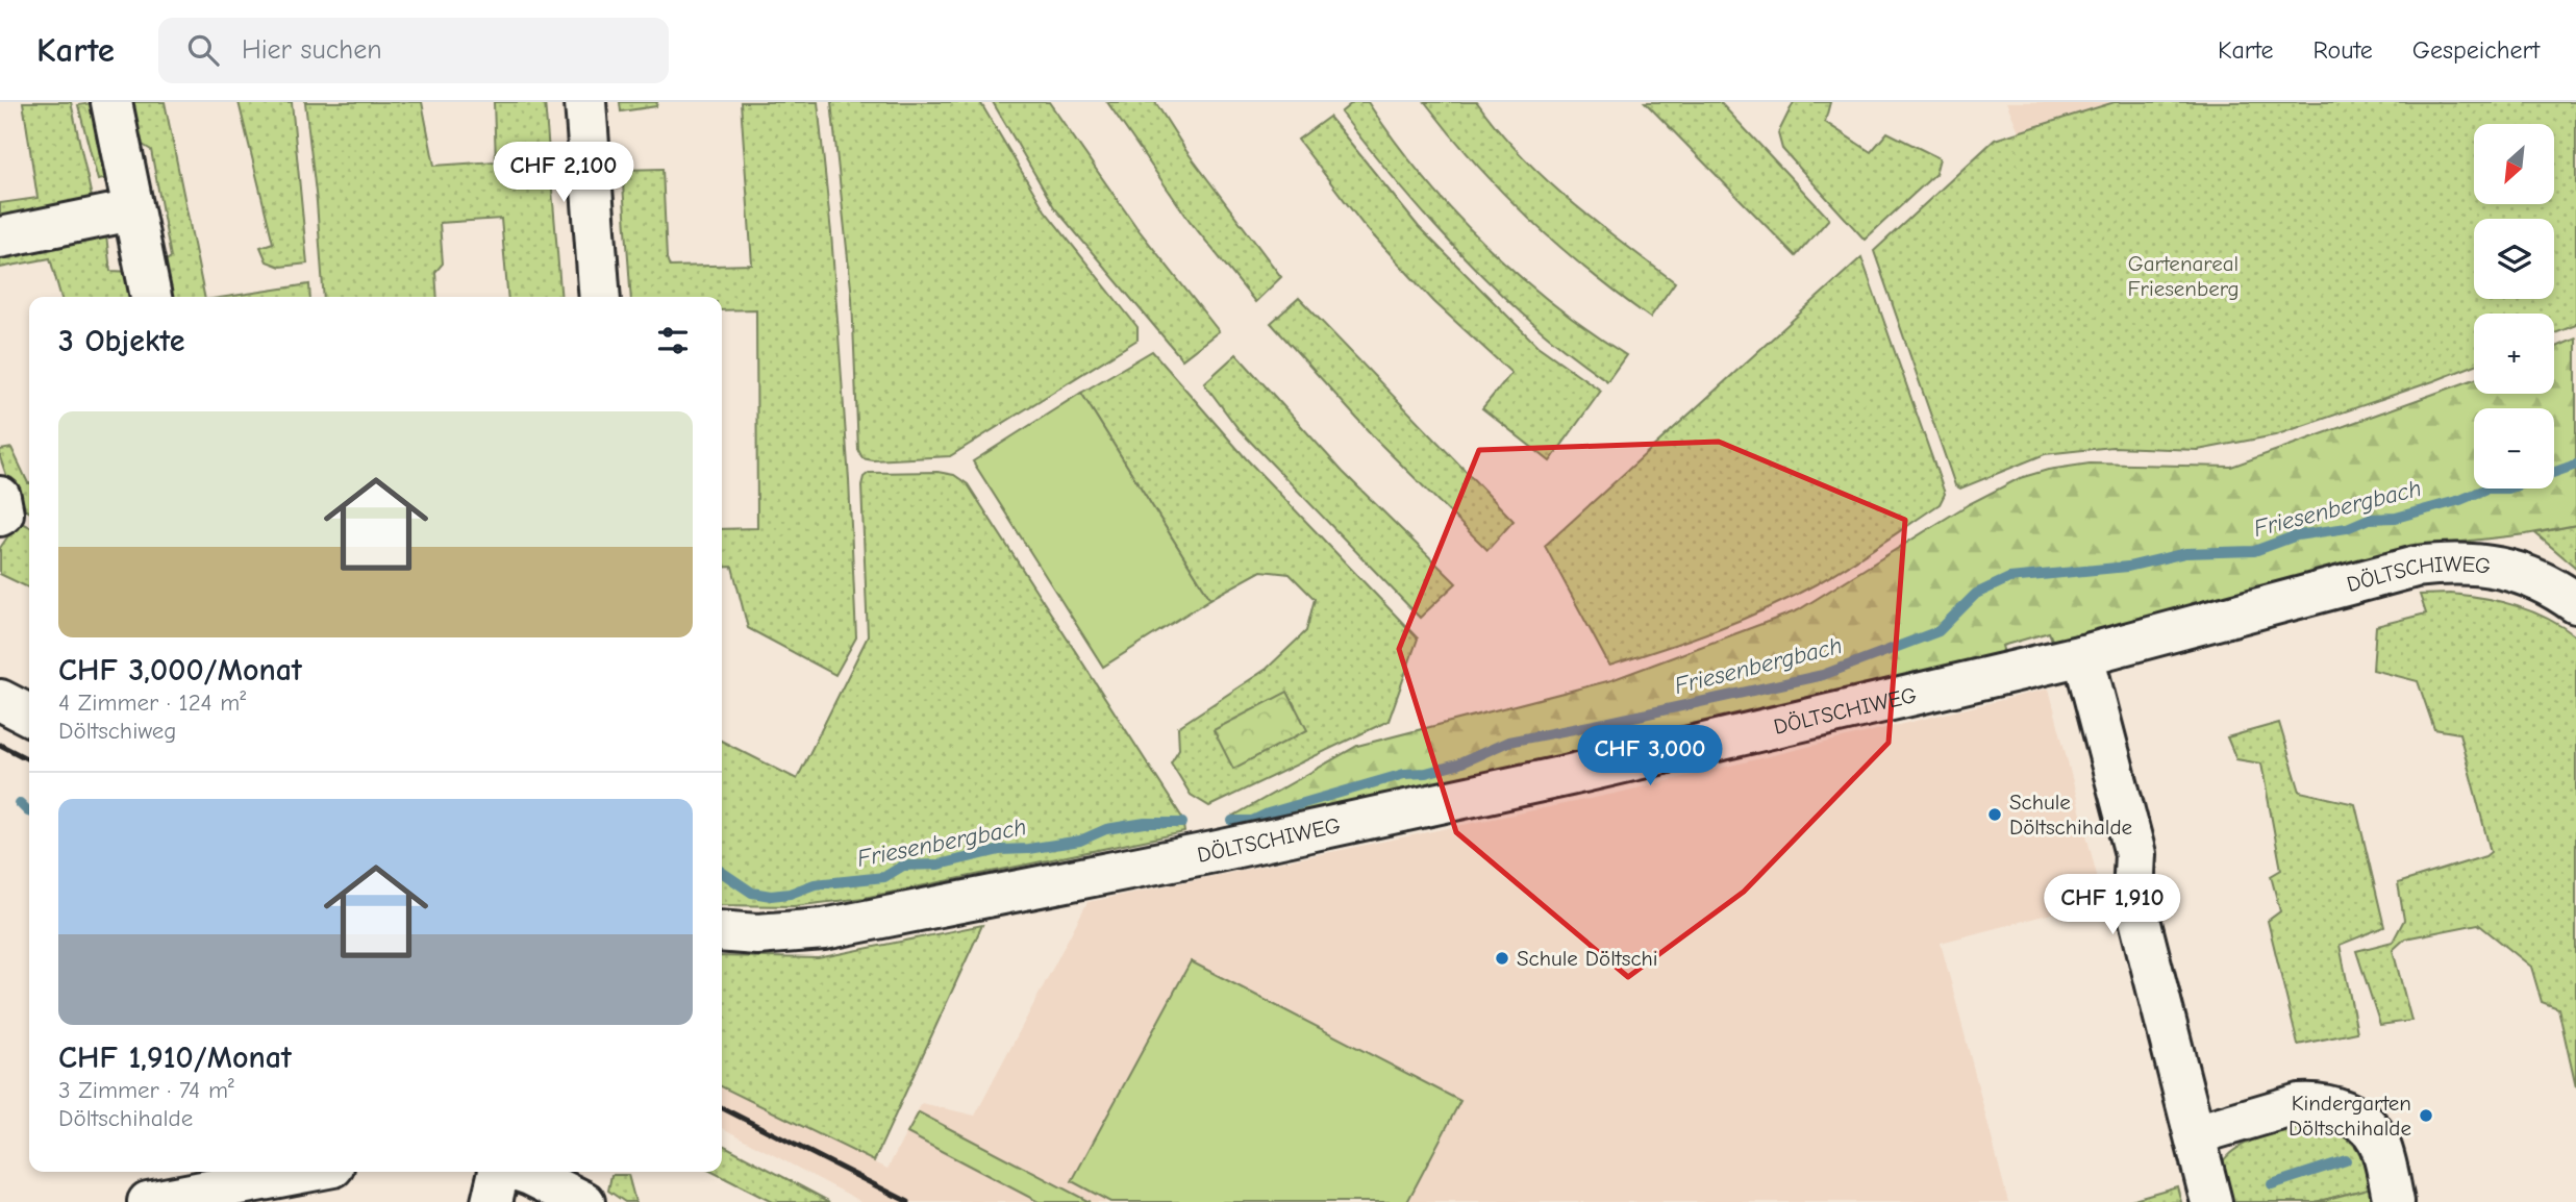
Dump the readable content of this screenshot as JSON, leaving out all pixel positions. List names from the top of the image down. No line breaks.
{"streets":{"street":["DÖLTSCHIWEG"]},"water":["Friesenbergbach"],"parks":["Gartenareal Friesenberg"],"places":["Schule Döltschihalde","Schule Döltschi","Kindergarten Döltschihalde"],"north":"bottom left","page":{"header":"Karte","search":"Hier suchen","nav":["Karte","Route","Gespeichert"],"map_buttons":["+","−"],"price":["CHF 2,100","CHF 3,000","CHF 1,910"],"heading":"3 Objekte","list":[{"name":"CHF 3,000/Monat","note":"4 Zimmer · 124 m² · Döltschiweg"},{"name":"CHF 1,910/Monat","note":"3 Zimmer · 74 m² · Döltschihalde"}]}}
